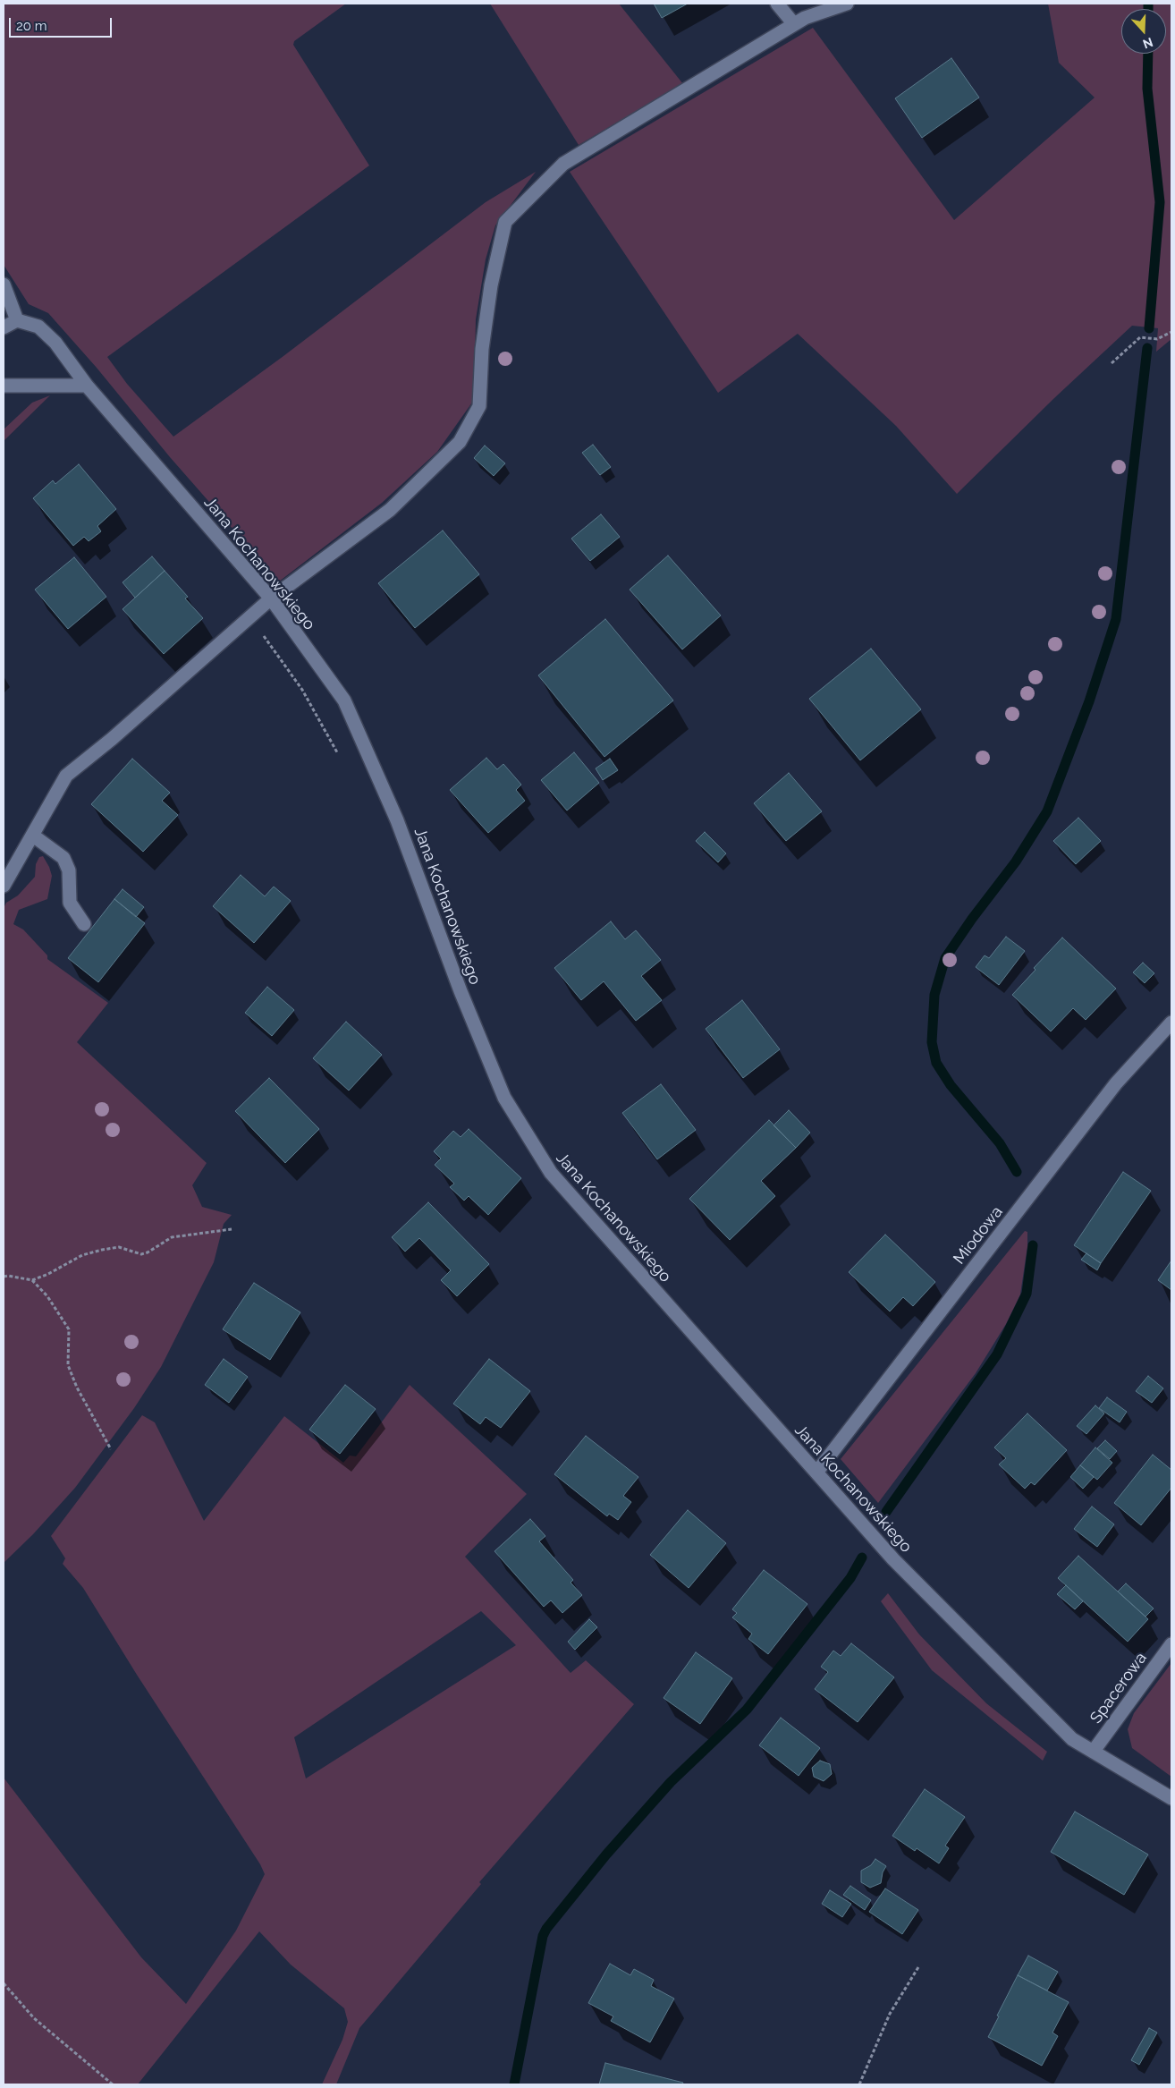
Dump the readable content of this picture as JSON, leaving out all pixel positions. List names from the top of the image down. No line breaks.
{"streets":{"street":["Jana Kochanowskiego","Miodowa","Spacerowa"]},"crossings":[["Jana Kochanowskiego","Miodowa"],["Jana Kochanowskiego","Spacerowa"]],"scale_bar":"20 m","north":"bottom"}
